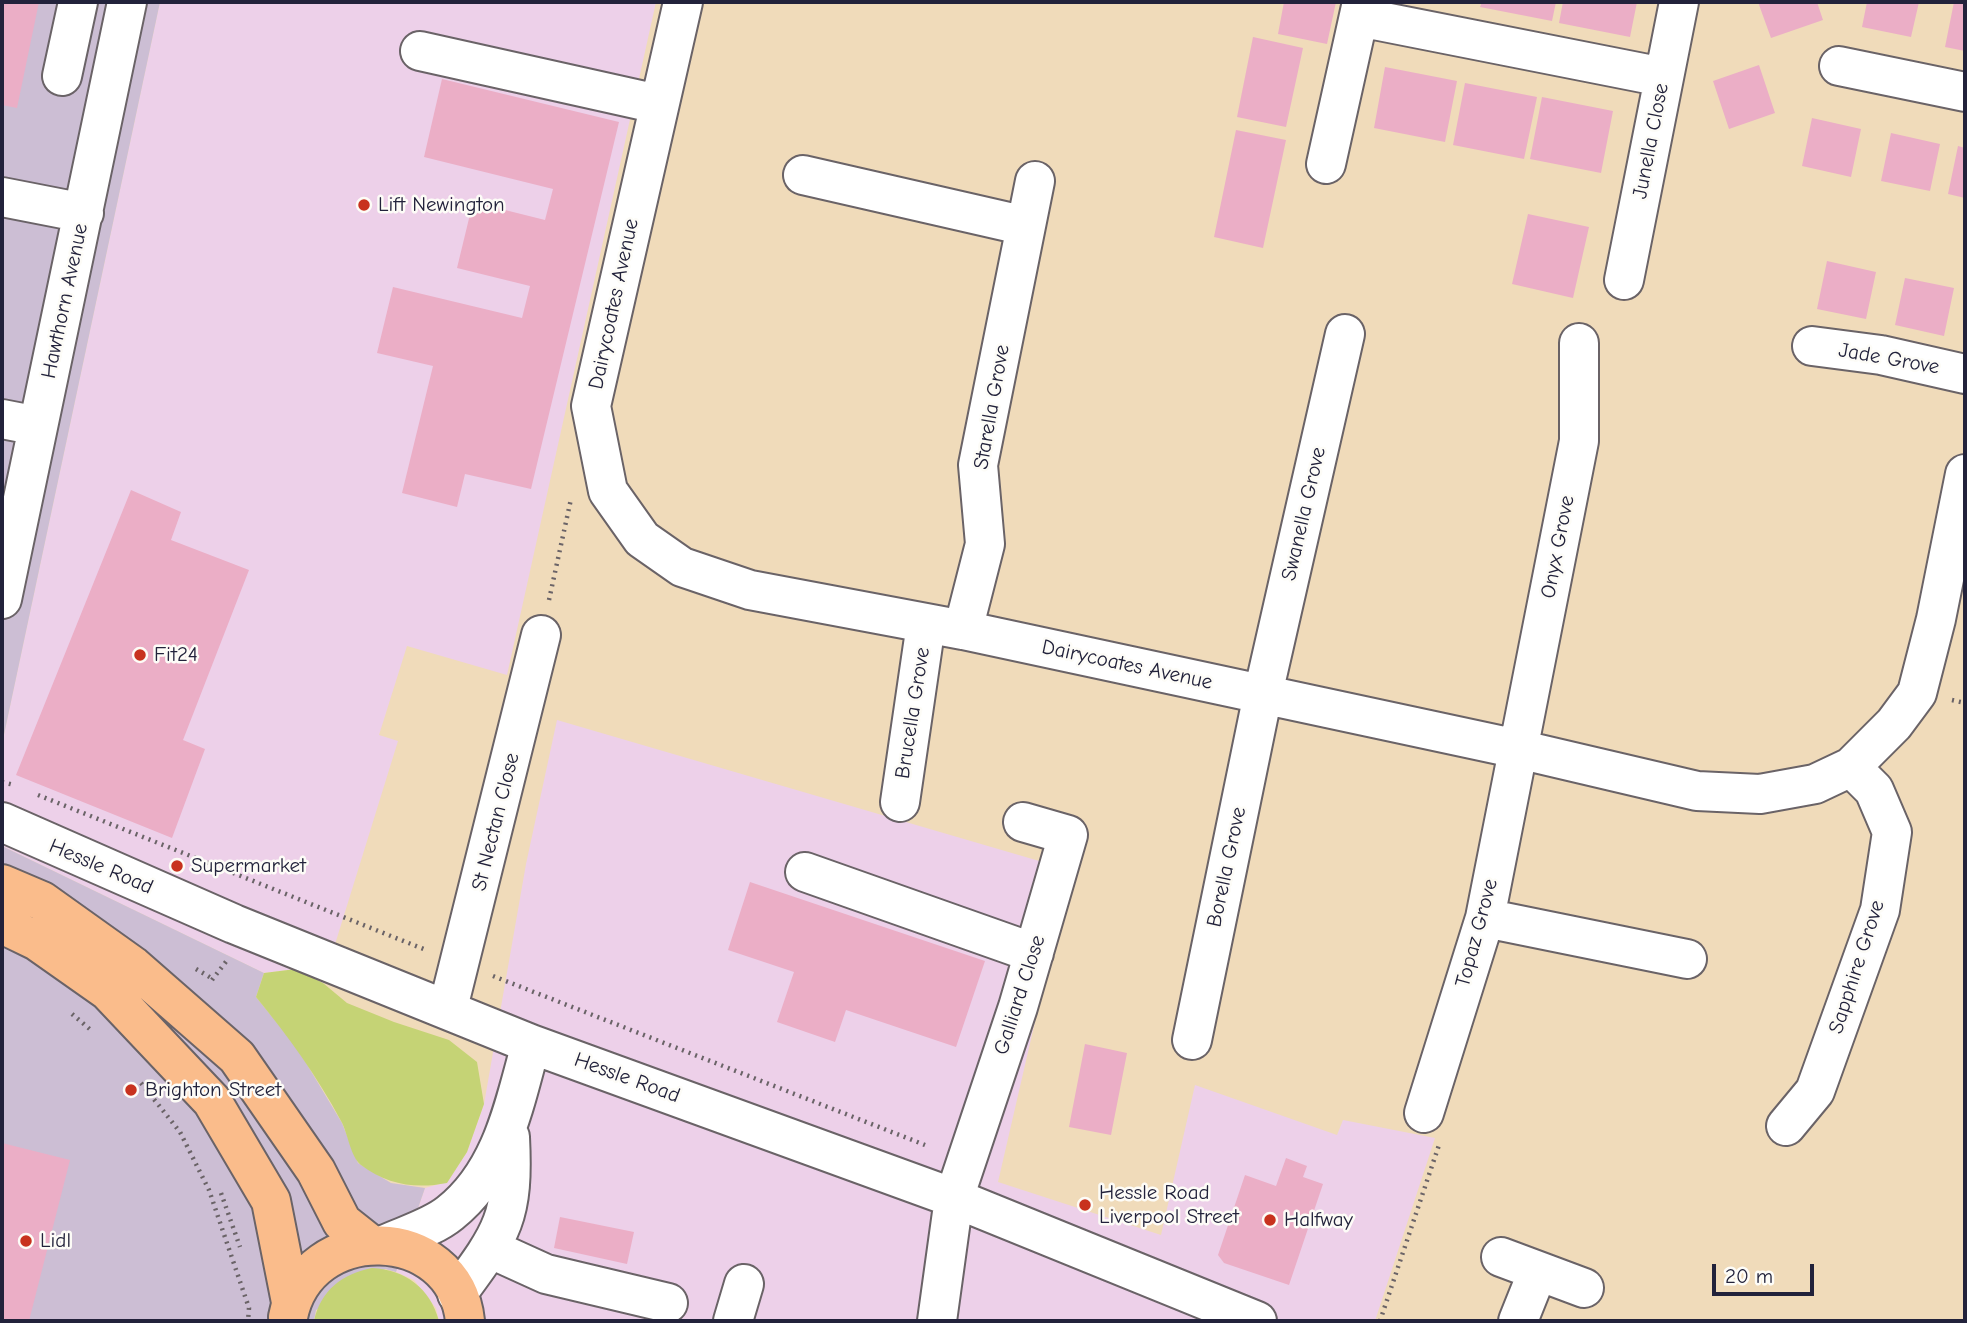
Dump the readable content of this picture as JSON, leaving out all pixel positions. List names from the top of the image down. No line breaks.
{"streets":{"street":["Junella Close","Hawthorn Avenue","Dairycoates Avenue","Jade Grove","Starella Grove","Swanella Grove","Onyx Grove","Brucella Grove","St Nectan Close","Hessle Road","Borella Grove","Topaz Grove","Sapphire Grove","Galliard Close"]},"crossings":[["Dairycoates Avenue","Starella Grove"],["Dairycoates Avenue","Swanella Grove"],["Dairycoates Avenue","Onyx Grove"],["Dairycoates Avenue","Brucella Grove"],["Dairycoates Avenue","Borella Grove"],["Dairycoates Avenue","Topaz Grove"],["Dairycoates Avenue","Sapphire Grove"],["Swanella Grove","Borella Grove"],["Onyx Grove","Topaz Grove"],["St Nectan Close","Hessle Road"],["Hessle Road","Galliard Close"]],"places":["Lift Newington","Fit24","Supermarket","Brighton Street","Hessle Road Liverpool Street","Halfway","Lidl"],"scale_bar":"20 m"}
